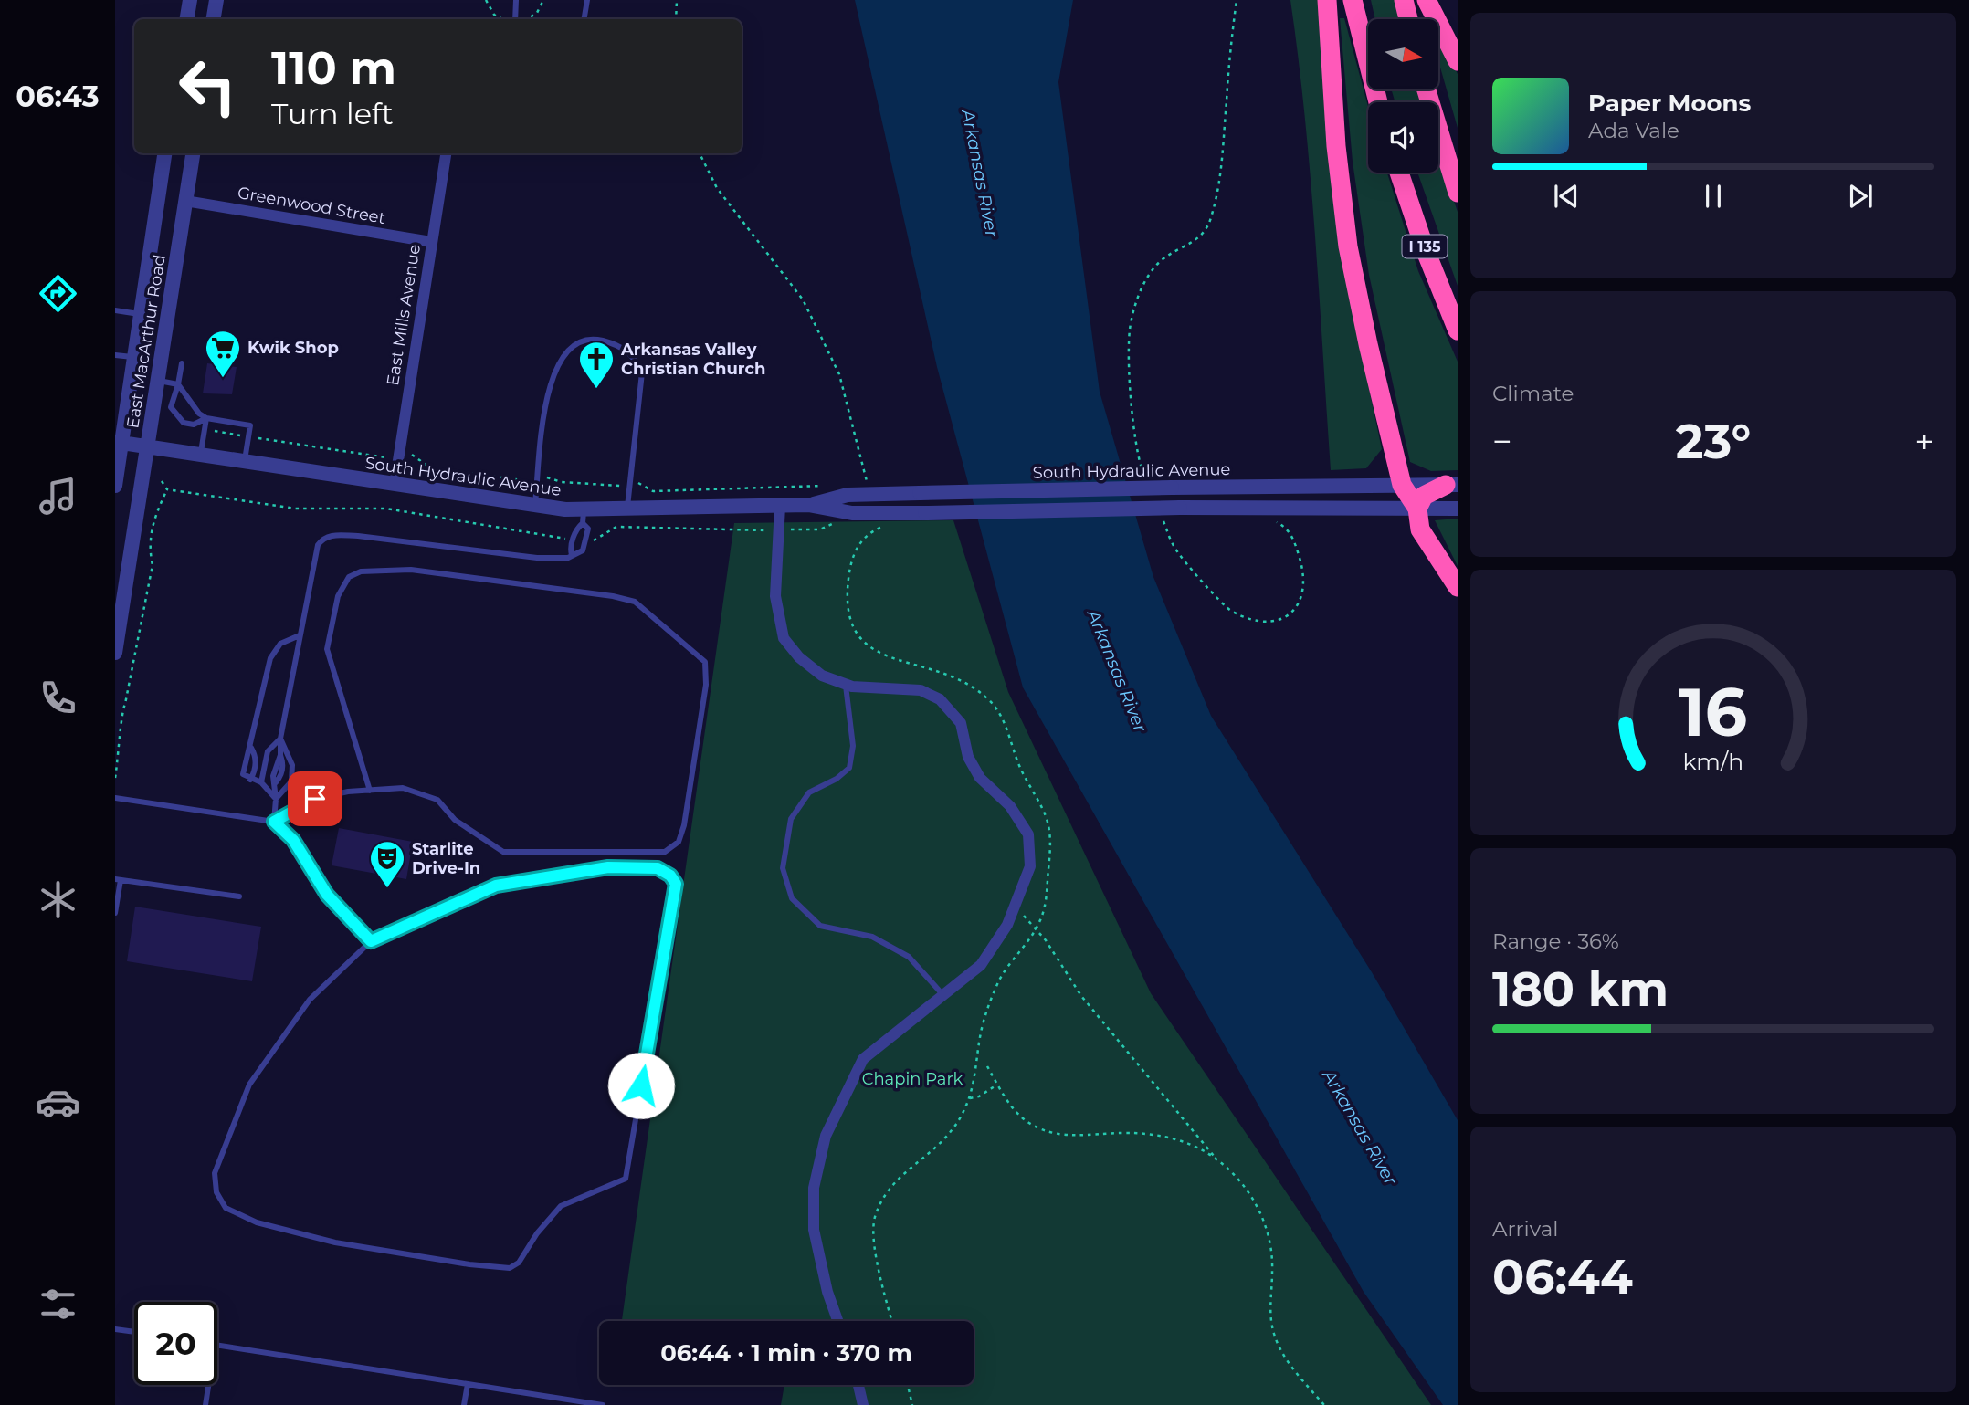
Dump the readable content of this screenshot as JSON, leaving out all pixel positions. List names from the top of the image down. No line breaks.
{"streets":{"highway":["I 135"],"street":["Greenwood Street","East Mills Avenue","East MacArthur Road","South Hydraulic Avenue"]},"crossings":[["Greenwood Street","East Mills Avenue"],["Greenwood Street","East MacArthur Road"],["East Mills Avenue","South Hydraulic Avenue"],["East MacArthur Road","South Hydraulic Avenue"]],"water":["Arkansas River"],"parks":["Chapin Park"],"places":{"supermarket":["Kwik Shop"],"church":["Arkansas Valley Christian Church"],"theatre":["Starlite Drive-In"]},"north":"right","page":{"tabs":"06:43","turn":["110 m","Turn left"],"song":["Paper Moons","Ada Vale"],"tile":["Climate",["Range · 36%","180 km"],["Arrival","06:44"]],"heat":["−","23°","+"],"limit":"20","trip":"06:44 · 1 min · 370 m","gauge":["16","km/h"]}}
